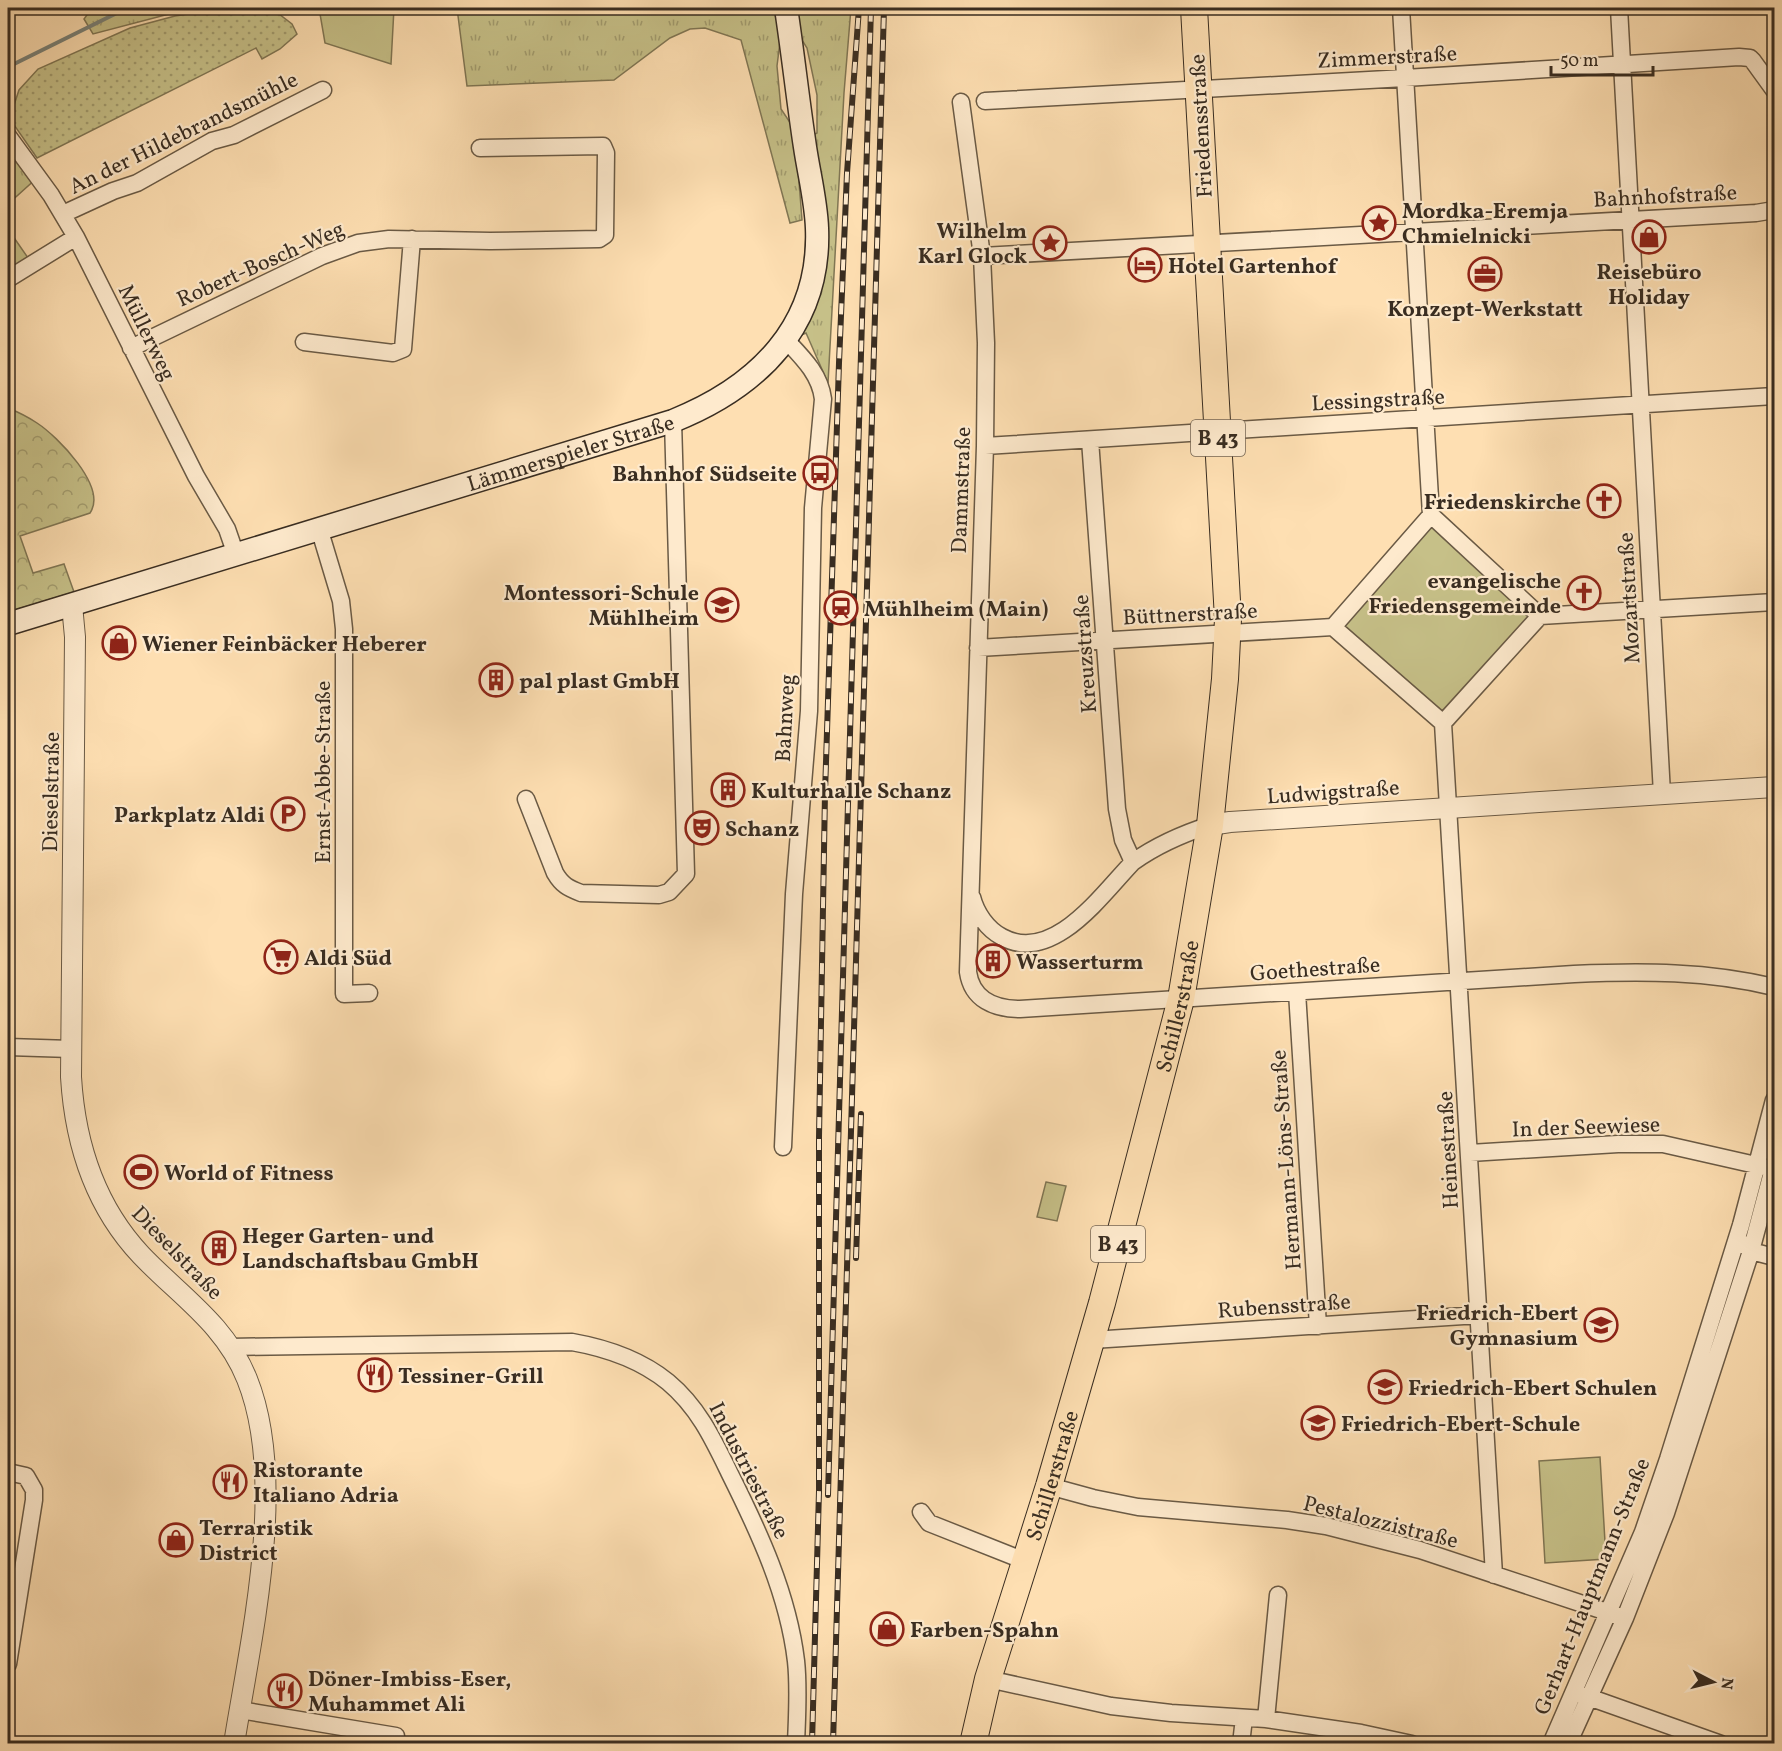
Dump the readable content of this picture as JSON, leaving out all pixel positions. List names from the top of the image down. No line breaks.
{"streets":{"main road":["Friedensstraße","B 43","Lämmerspieler Straße","Schillerstraße"],"street":["Zimmerstraße","An der Hildebrandsmühle","Bahnhofstraße","Robert-Bosch-Weg","Müllerweg","Lessingstraße","Dammstraße","Mozartstraße","Büttnerstraße","Kreuzstraße","Bahnweg","Ernst-Abbe-Straße","Ludwigstraße","Dieselstraße","Goethestraße","In der Seewiese","Heinestraße","Hermann-Löns-Straße","Rubensstraße","Industriestraße","Pestalozzistraße","Gerhart-Hauptmann-Straße"]},"crossings":[["Zimmerstraße","Friedensstraße"],["Zimmerstraße","Mozartstraße"],["Friedensstraße","Bahnhofstraße"],["Friedensstraße","Schillerstraße"],["An der Hildebrandsmühle","Müllerweg"],["Bahnhofstraße","Dammstraße"],["Bahnhofstraße","Mozartstraße"],["Bahnhofstraße","Schillerstraße"],["Robert-Bosch-Weg","Müllerweg"],["Müllerweg","Lämmerspieler Straße"],["Lessingstraße","Dammstraße"],["Lessingstraße","Mozartstraße"],["Lessingstraße","Kreuzstraße"],["Lessingstraße","Schillerstraße"],["Lämmerspieler Straße","Bahnweg"],["Lämmerspieler Straße","Ernst-Abbe-Straße"],["Lämmerspieler Straße","Dieselstraße"],["Dammstraße","Büttnerstraße"],["Dammstraße","Ludwigstraße"],["Dammstraße","Goethestraße"],["Mozartstraße","Ludwigstraße"],["Büttnerstraße","Kreuzstraße"],["Büttnerstraße","Schillerstraße"],["Kreuzstraße","Ludwigstraße"],["Ludwigstraße","Goethestraße"],["Ludwigstraße","Schillerstraße"],["Ludwigstraße","Heinestraße"],["Dieselstraße","Industriestraße"],["Goethestraße","Schillerstraße"],["Goethestraße","Heinestraße"],["Goethestraße","Hermann-Löns-Straße"],["Schillerstraße","Rubensstraße"],["Schillerstraße","Pestalozzistraße"],["In der Seewiese","Heinestraße"],["In der Seewiese","Gerhart-Hauptmann-Straße"],["Heinestraße","Rubensstraße"],["Heinestraße","Pestalozzistraße"],["Hermann-Löns-Straße","Rubensstraße"],["Pestalozzistraße","Gerhart-Hauptmann-Straße"]],"places":{"place":["Mordka-Eremja Chmielnicki","Wilhelm Karl Glock"],"shop":["Reisebüro Holiday","Wiener Feinbäcker Heberer","Terraristik District","Farben-Spahn"],"hotel":["Hotel Gartenhof"],"office":["Konzept-Werkstatt"],"bus stop":["Bahnhof Südseite"],"church":["Friedenskirche","evangelische Friedensgemeinde"],"school or university":["Montessori-Schule Mühlheim","Friedrich-Ebert Gymnasium","Friedrich-Ebert Schulen","Friedrich-Ebert-Schule"],"station":["Mühlheim (Main)"],"building":["pal plast GmbH","Kulturhalle Schanz","Wasserturm","Heger Garten- und Landschaftsbau GmbH"],"parking":["Parkplatz Aldi"],"theatre":["Schanz"],"supermarket":["Aldi Süd"],"sports":["World of Fitness"],"restaurant":["Tessiner-Grill","Ristorante Italiano Adria","Döner-Imbiss-Eser, Muhammet Ali"]},"scale_bar":"50 m","north":"right"}
